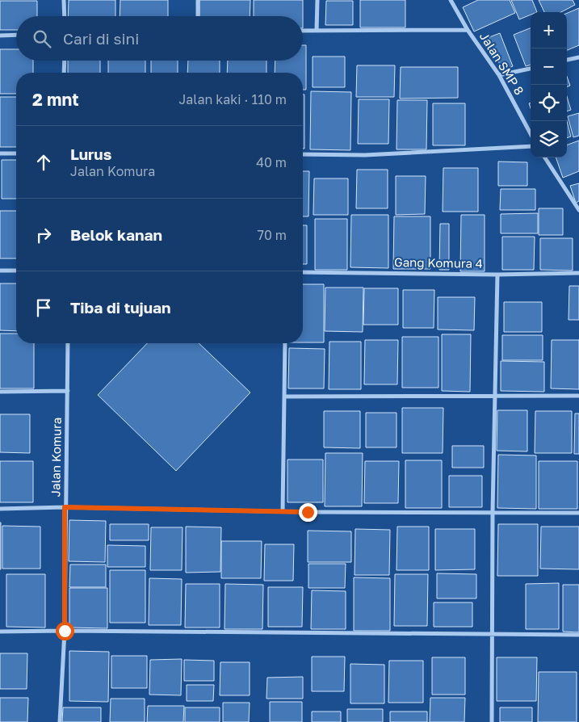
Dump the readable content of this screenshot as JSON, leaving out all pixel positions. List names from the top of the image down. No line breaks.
{"streets":{"street":["Jalan SMP 8","Gang Komura 4","Jalan Komura"]},"page":{"map_buttons":["+","−"],"search":"Cari di sini","heading":["2 mnt","Jalan kaki · 110 m"],"list":[["Lurus","Jalan Komura","40 m"],["Belok kanan","70 m"],"Tiba di tujuan"]}}
